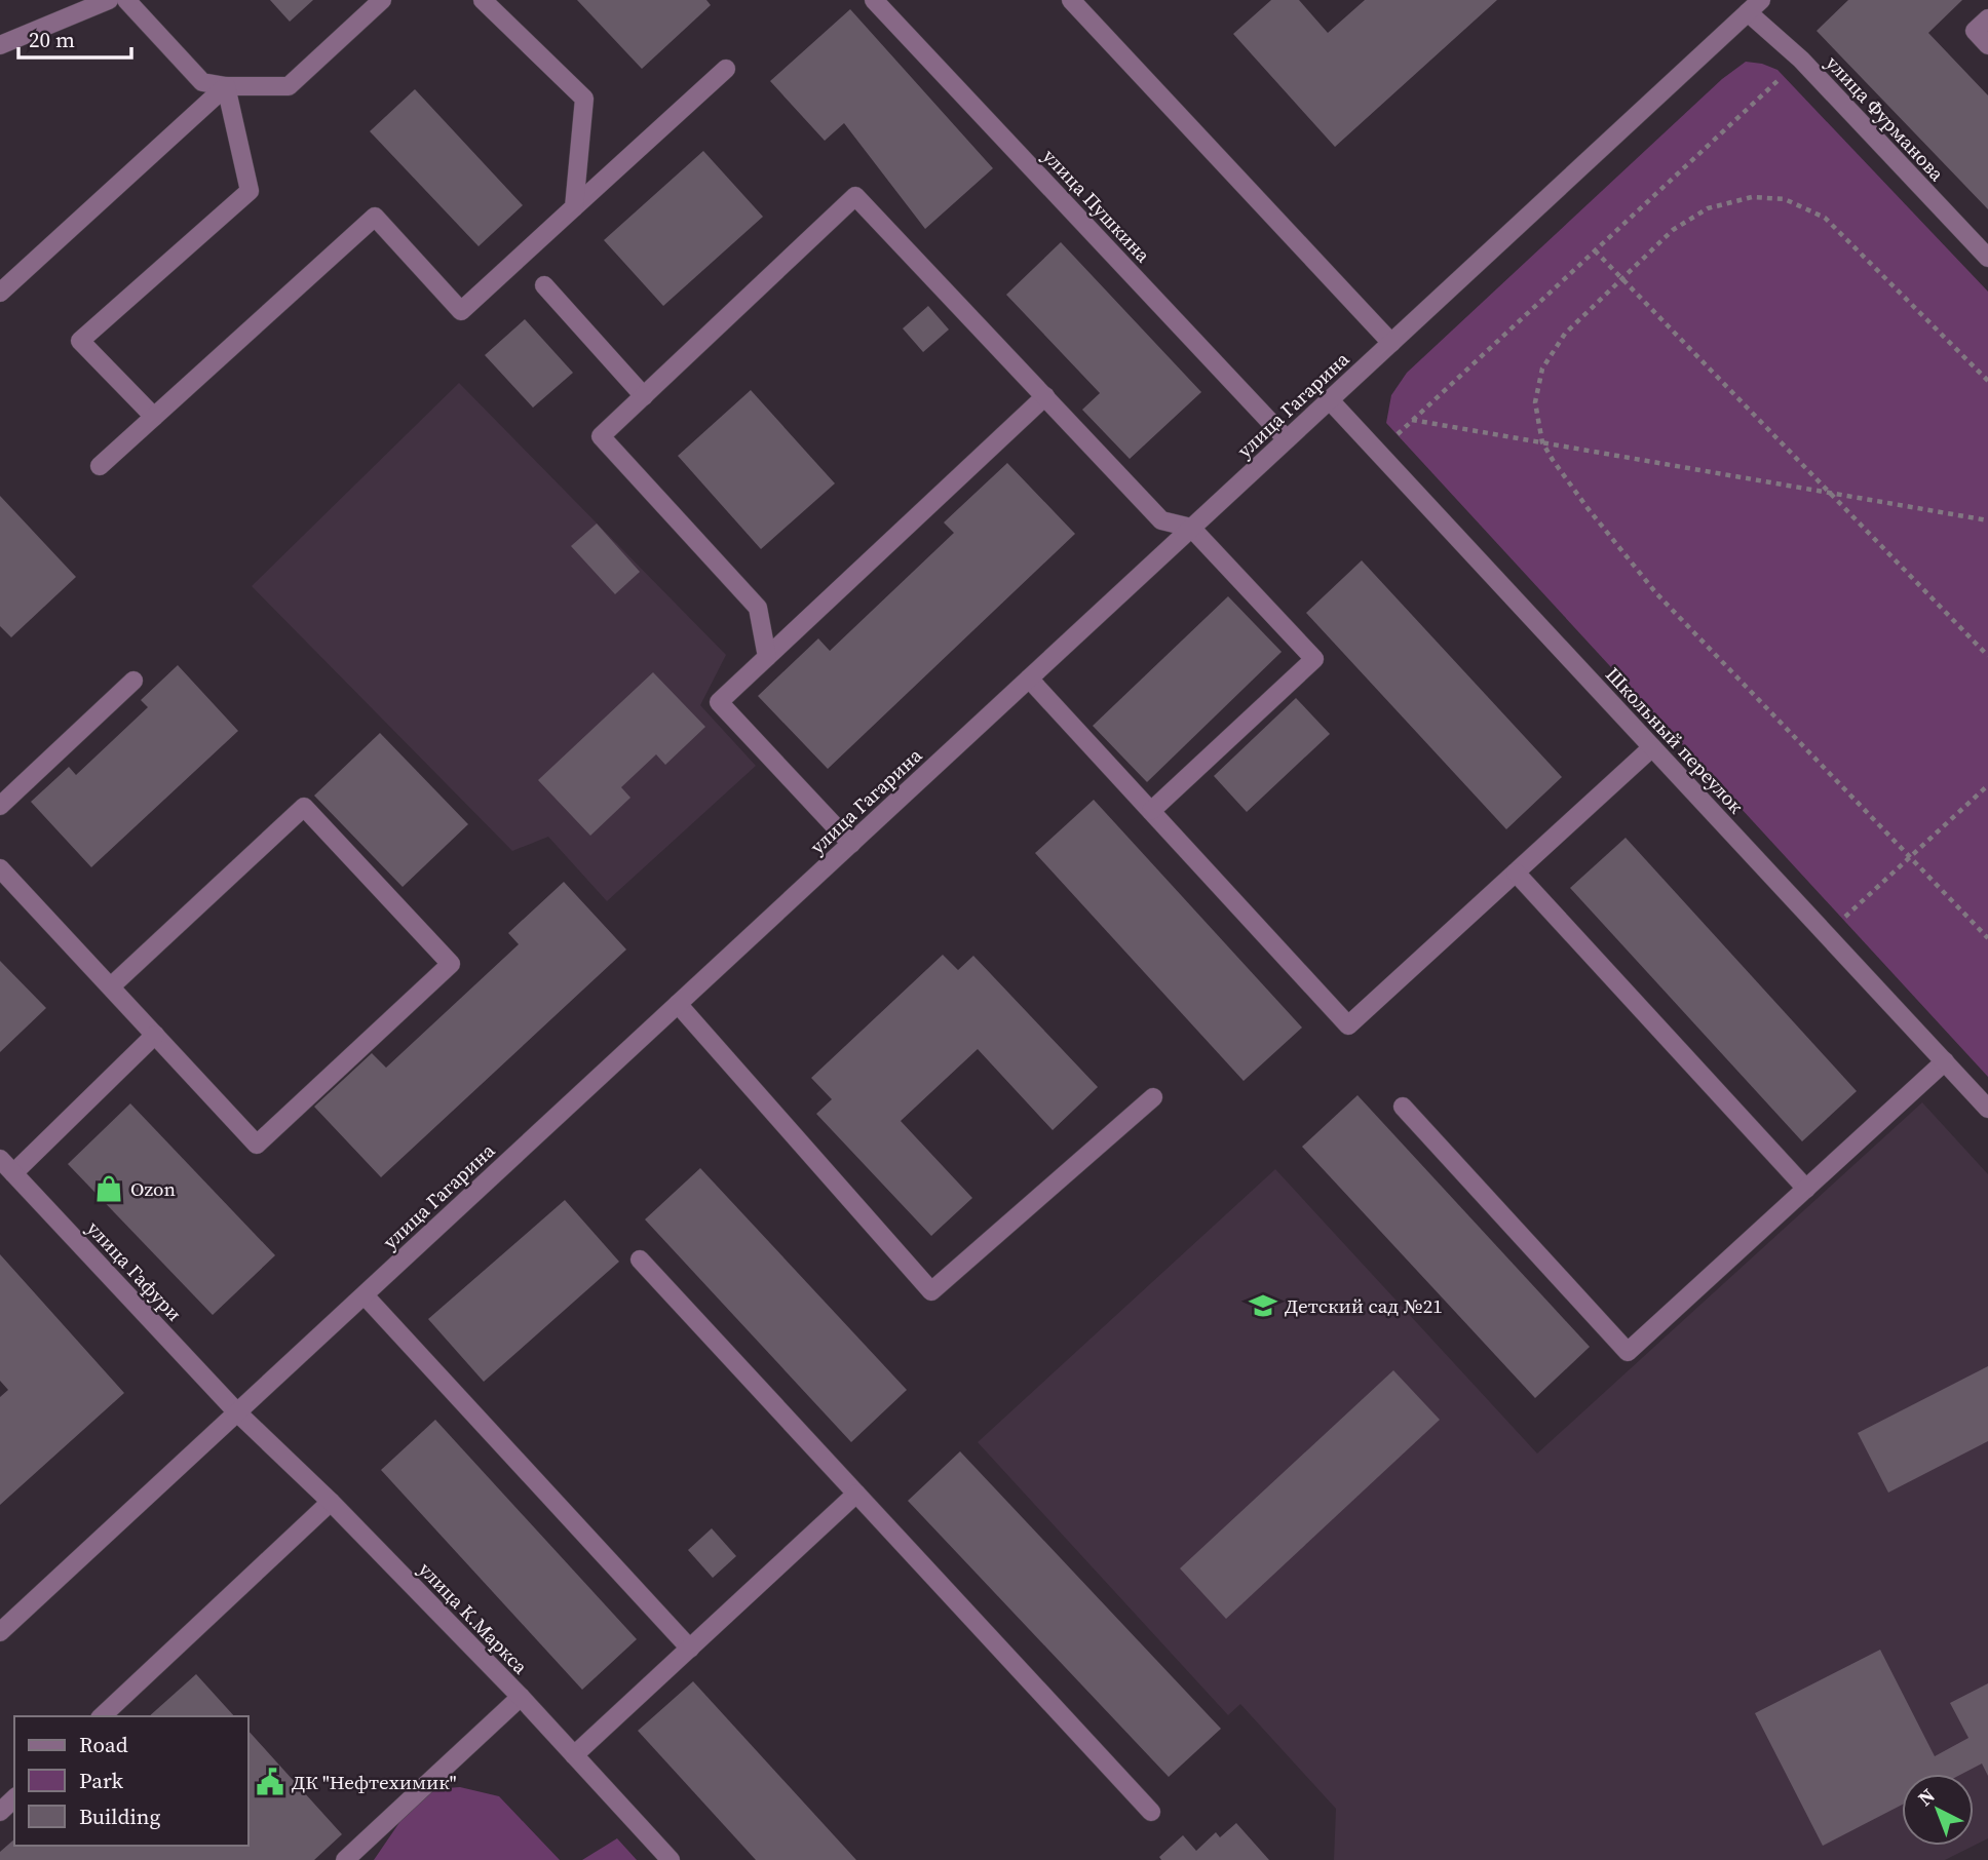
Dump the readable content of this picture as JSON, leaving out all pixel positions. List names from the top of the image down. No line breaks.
{"streets":{"street":["улица Фурманова","улица Пушкина","улица Гагарина","Школьный переулок","улица Гафури","улица К.Маркса"]},"crossings":[["улица Фурманова","улица Гагарина"],["улица Пушкина","улица Гагарина"],["улица Гагарина","Школьный переулок"],["улица Гагарина","улица Гафури"],["улица Гагарина","улица К.Маркса"],["улица Гафури","улица К.Маркса"]],"places":{"shop":["Ozon"],"school or university":["Детский cад №21"],"public building":["ДК \"Нефтехимик\""]},"legend":["Road","Park","Building"],"scale_bar":"20 m","north":"top left"}
